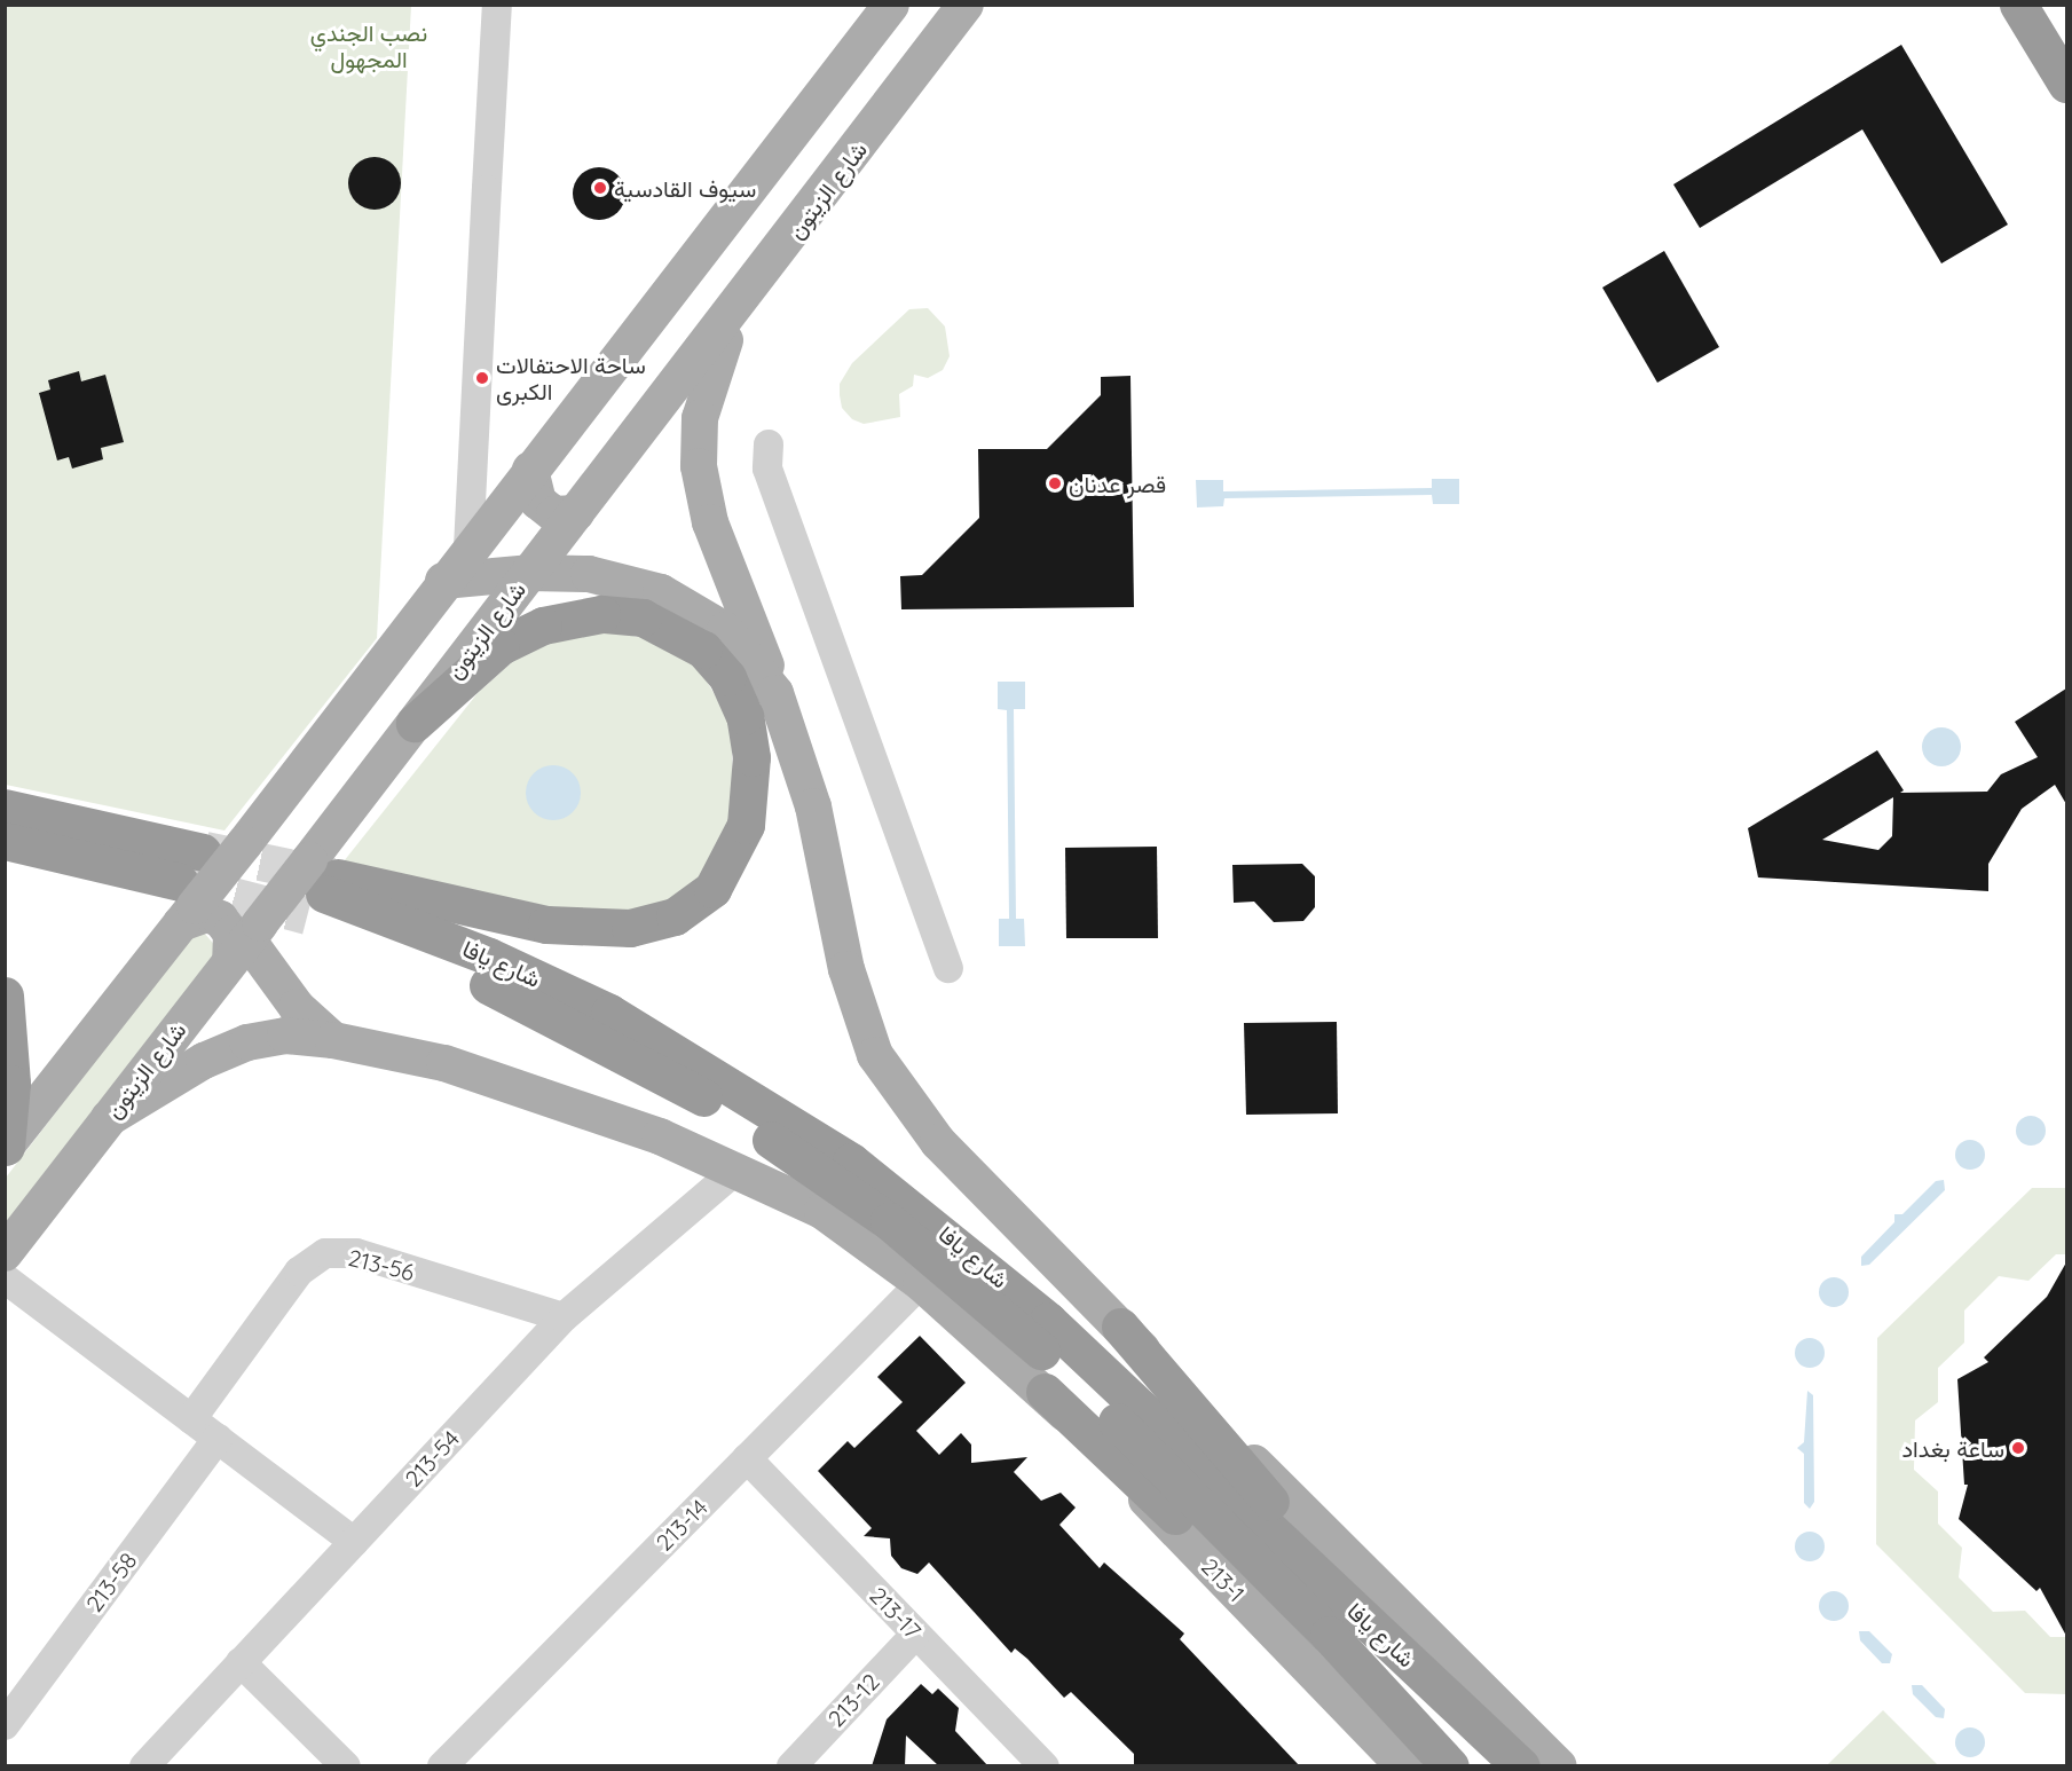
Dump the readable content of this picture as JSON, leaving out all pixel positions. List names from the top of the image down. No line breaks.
{"streets":{"highway":["شارع يافا"],"main road":["شارع الزيتون","213-1"],"street":["213-56","213-54","213-14","213-58","213-17","213-12"]},"crossings":[["شارع الزيتون","شارع يافا"],["شارع الزيتون","213-1"],["213-56","213-54"],["213-54","213-1"],["213-14","213-1"],["213-14","213-17"],["213-17","213-12"]],"parks":["نصب الجندي المجهول"],"places":["سيوف القادسية","ساحة الاحتفالات الكبرى","قصر عدنان","ساعة بغداد"]}
